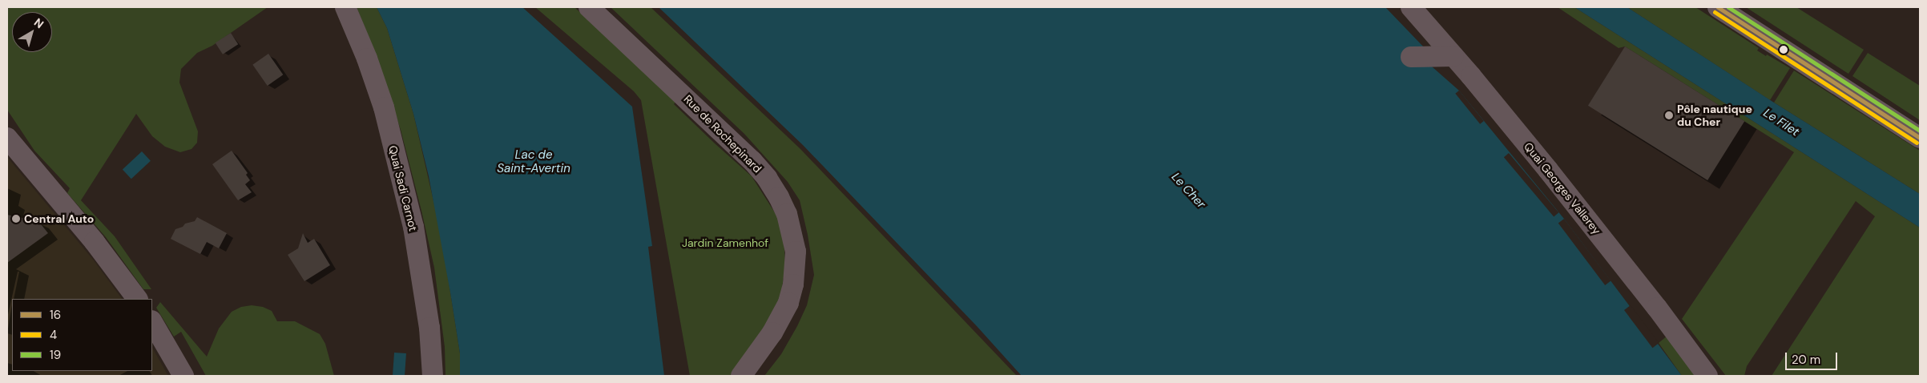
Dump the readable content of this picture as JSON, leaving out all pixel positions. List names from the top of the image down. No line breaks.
{"streets":{"street":["Rue de Rochepinard","Quai Sadi Carnot","Quai Georges Vallerey"]},"water":["Le Filet","Lac de Saint-Avertin","Le Cher"],"parks":["Jardin Zamenhof"],"places":["Pôle nautique du Cher","Central Auto"],"lines":["transit line 16","transit line 19","transit line 4"],"legend":["16","4","19"],"scale_bar":"20 m","north":"top right"}
